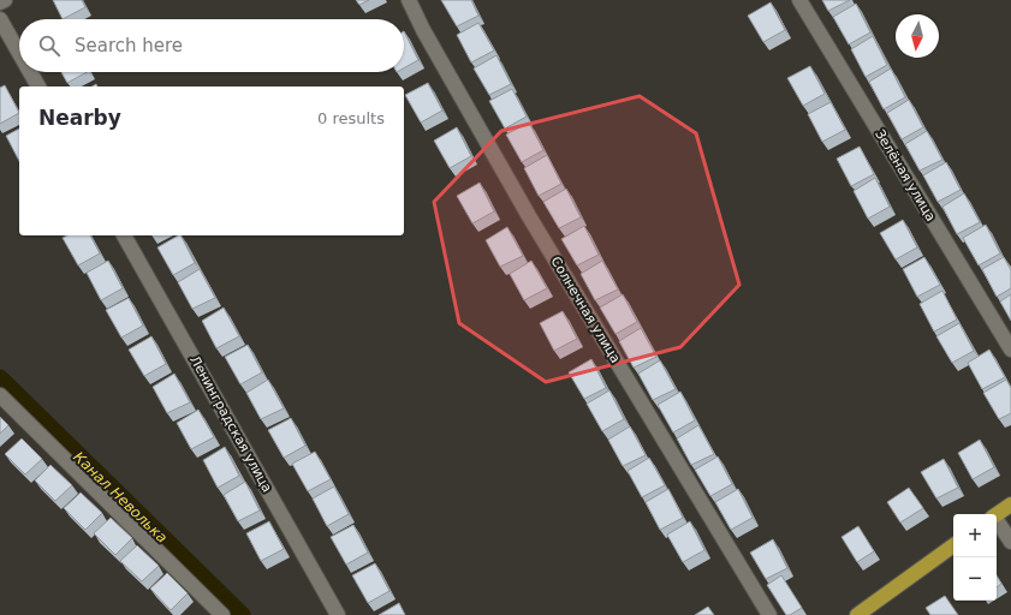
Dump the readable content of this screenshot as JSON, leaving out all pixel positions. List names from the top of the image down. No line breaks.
{"streets":{"street":["Зелёная улица","Солнечная улица","Ленинградская улица"]},"water":["Канал Неволька"],"north":"bottom","page":{"search":"Search here","heading":["Nearby","0 results"],"map_buttons":["+","−"]}}
